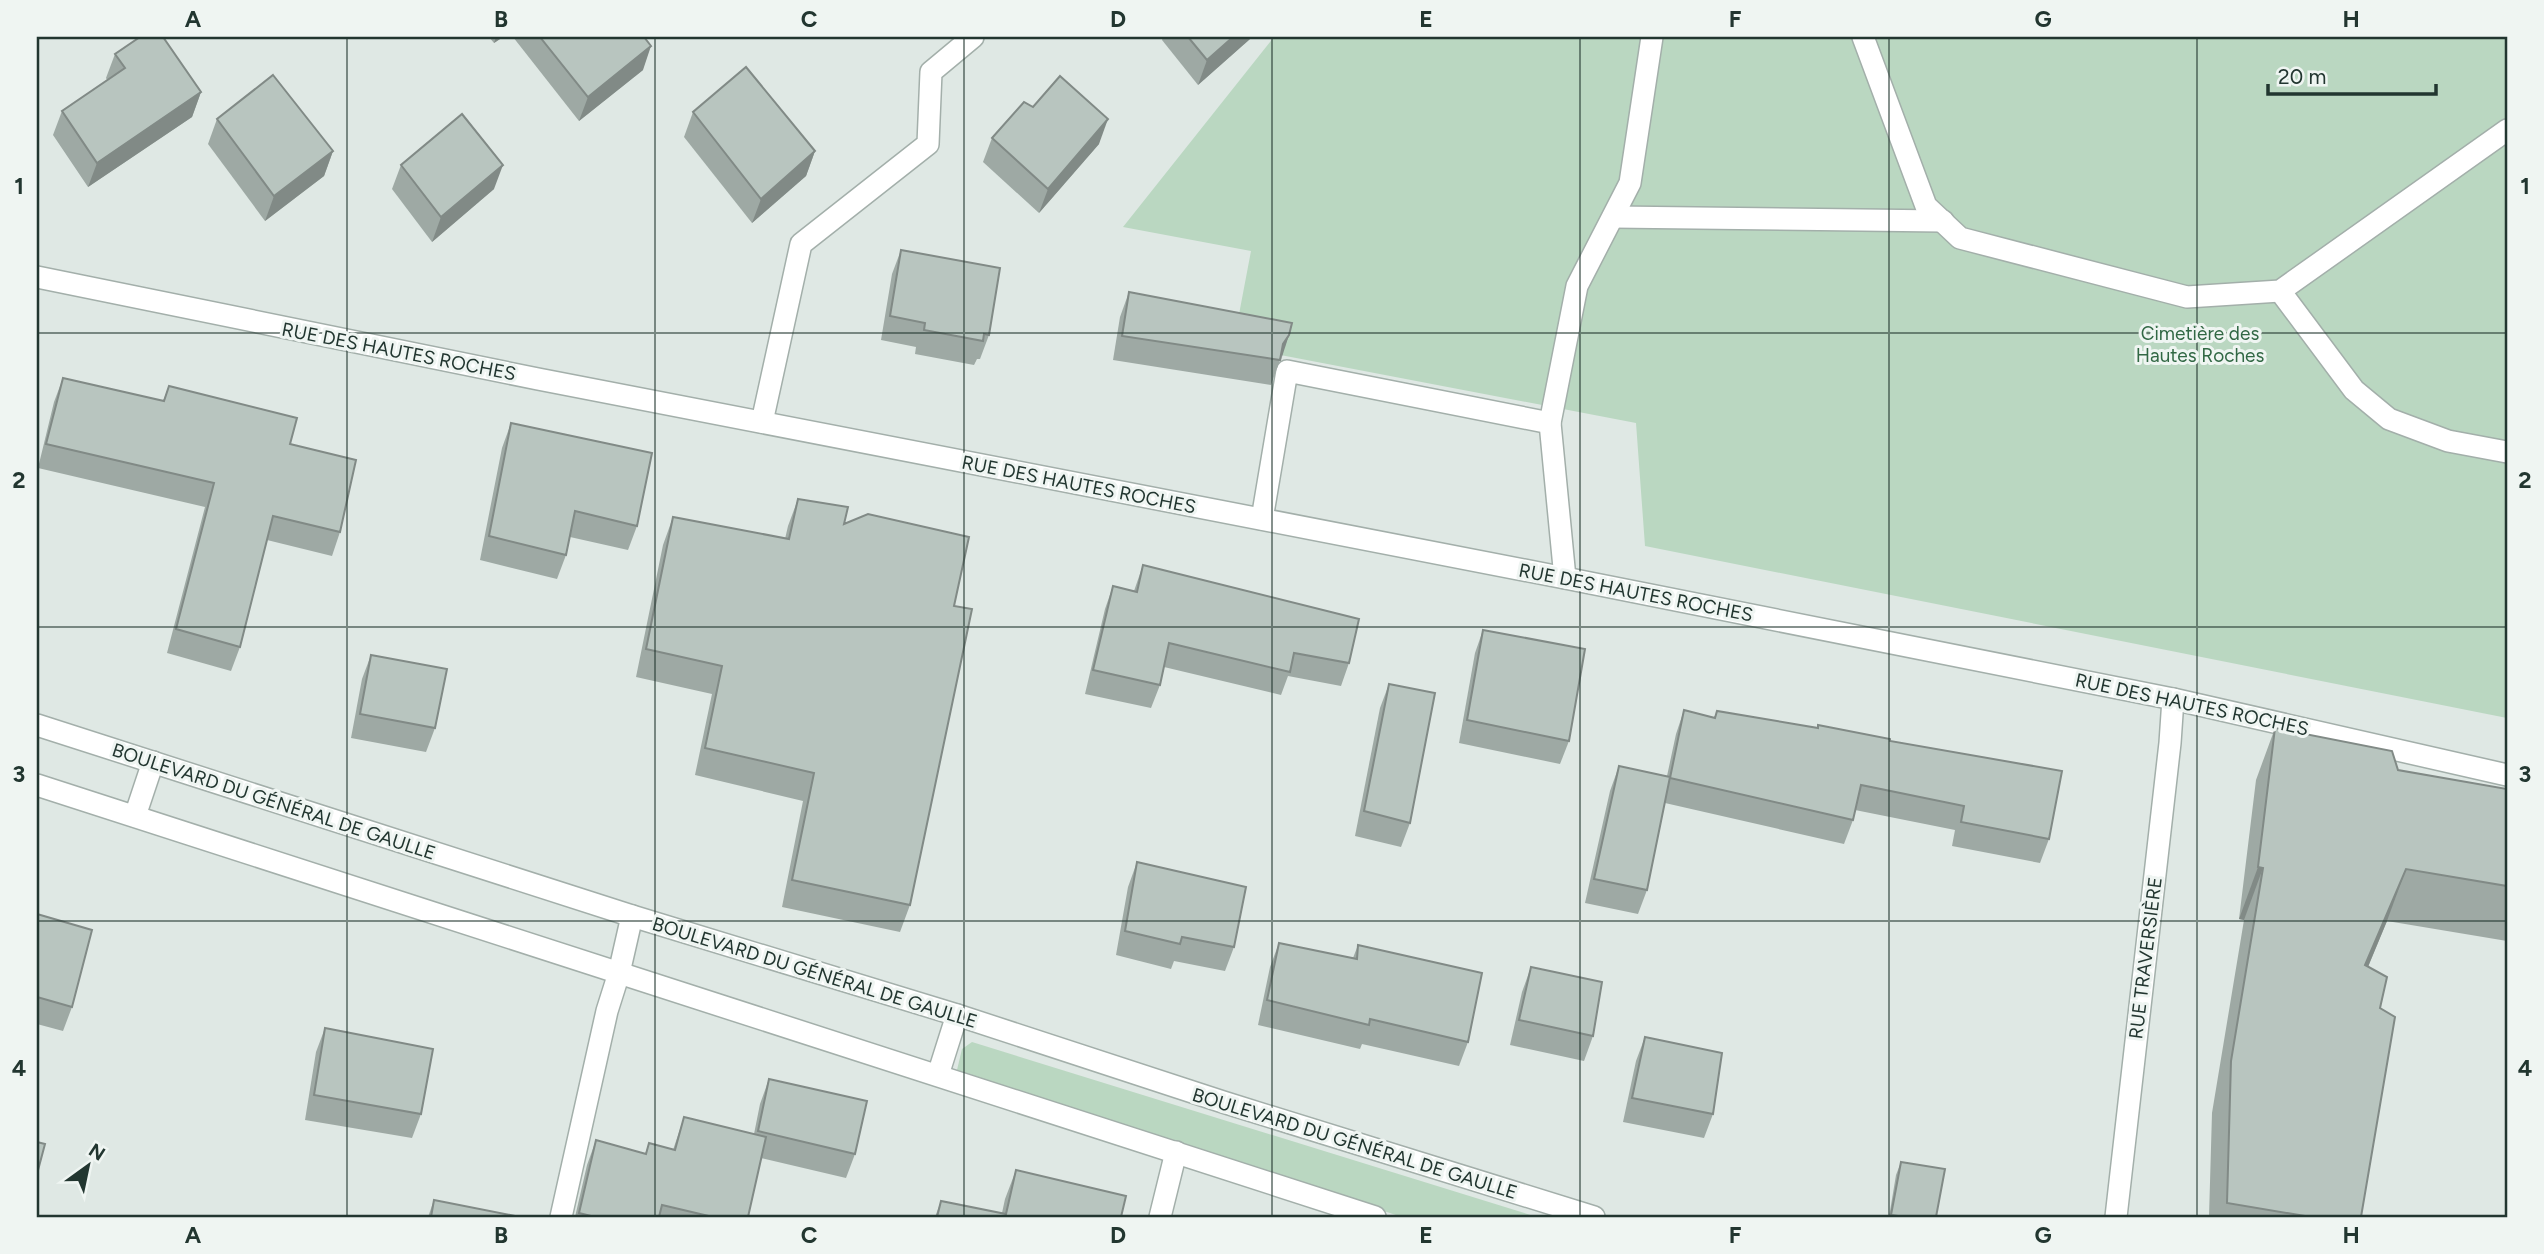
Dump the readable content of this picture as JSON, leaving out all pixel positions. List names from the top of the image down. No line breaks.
{"streets":{"street":["RUE DES HAUTES ROCHES","BOULEVARD DU GÉNÉRAL DE GAULLE","RUE TRAVERSIÈRE"]},"crossings":[["RUE DES HAUTES ROCHES","RUE TRAVERSIÈRE"]],"parks":["Cimetière des Hautes Roches"],"scale_bar":"20 m","north":"top right","grid":{"columns":["A","B","C","D","E","F","G","H"],"rows":["1","2","3","4"]}}
